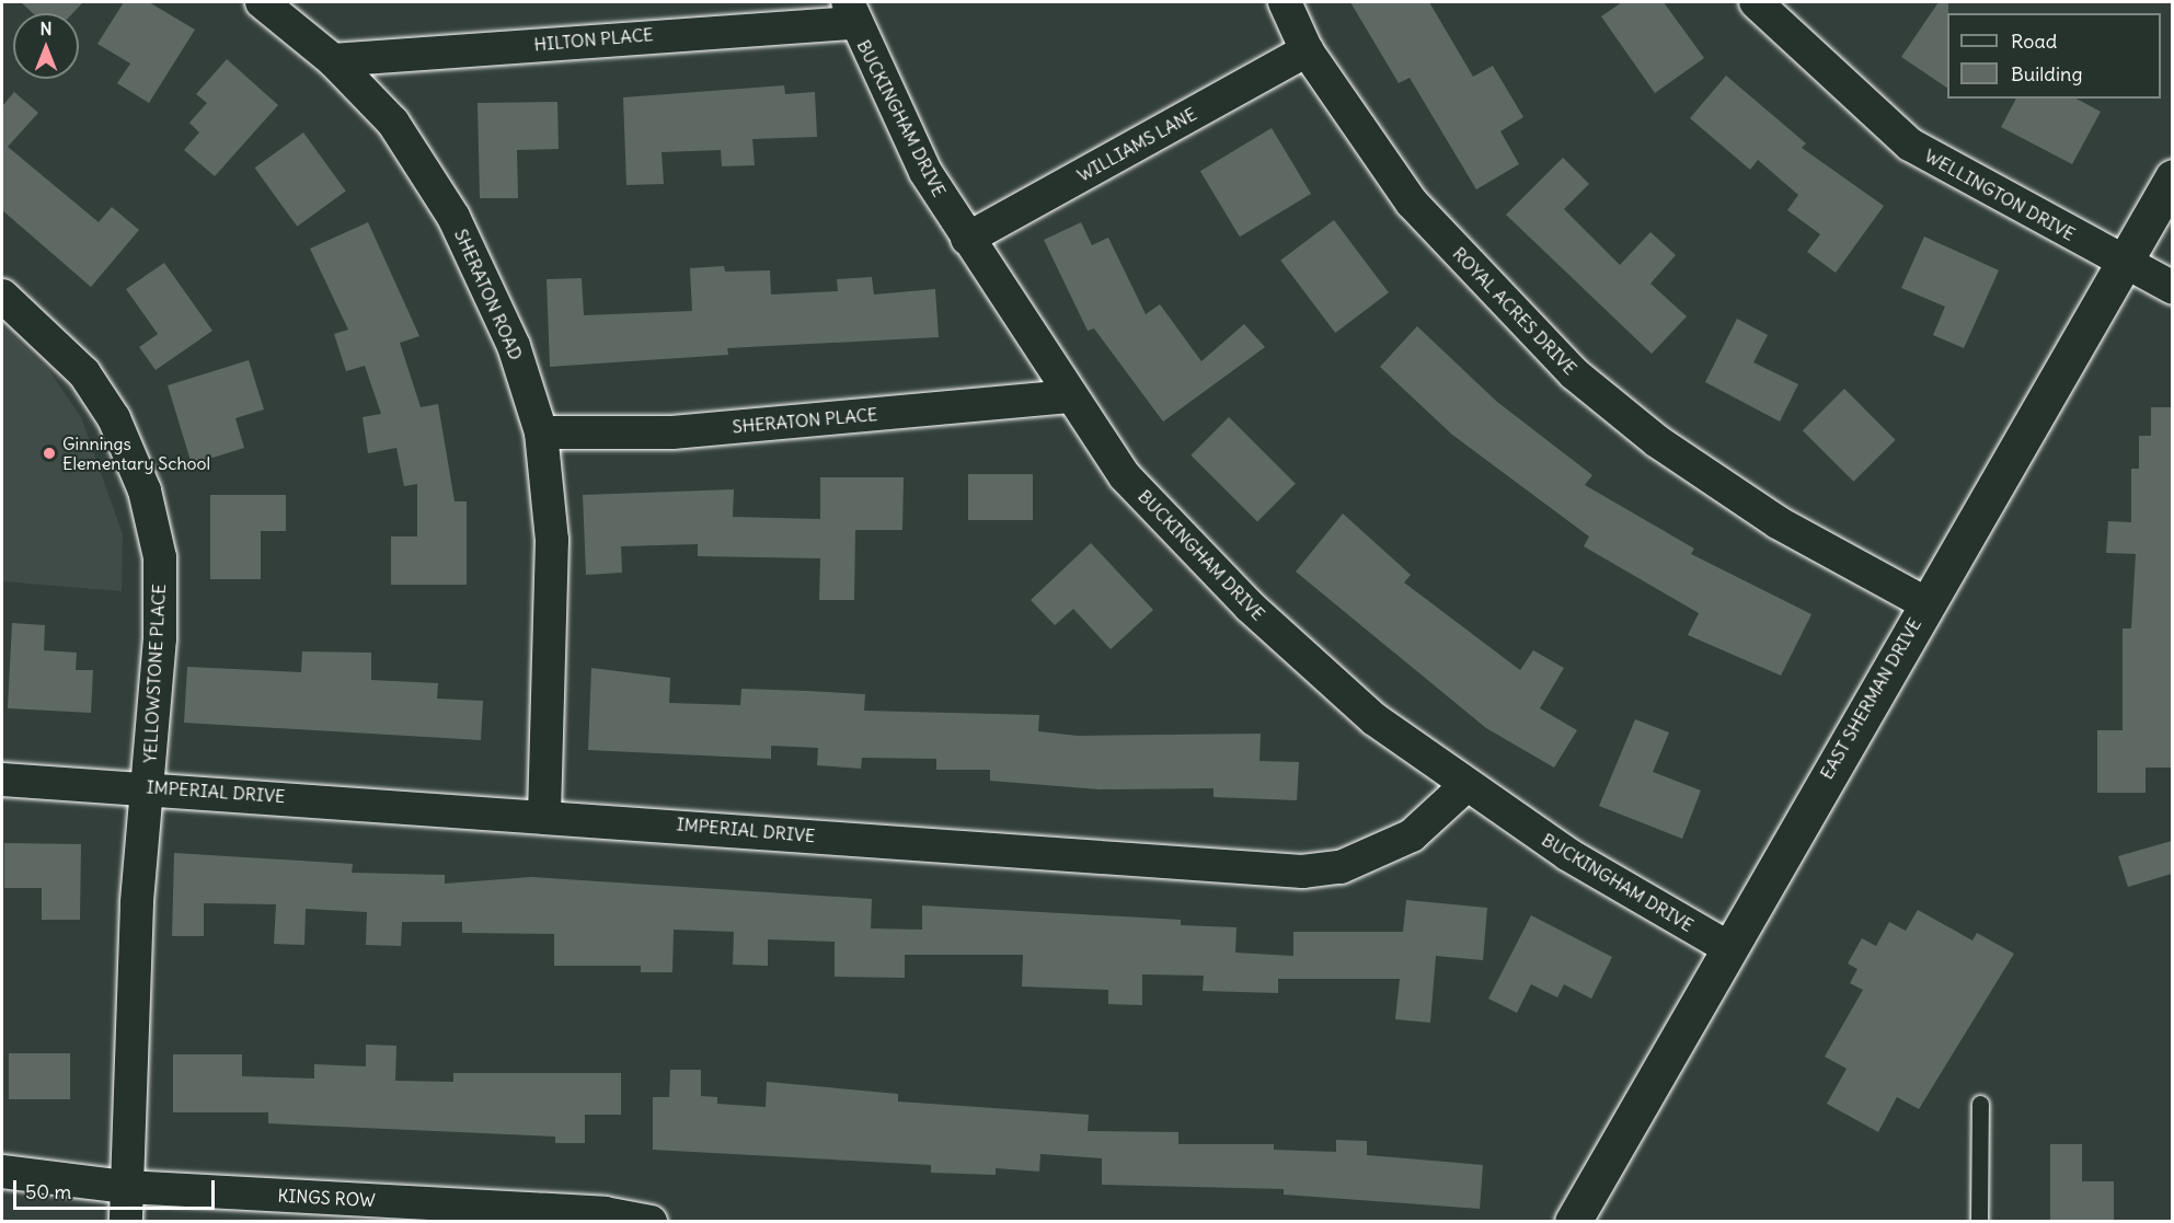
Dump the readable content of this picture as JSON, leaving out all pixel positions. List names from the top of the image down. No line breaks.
{"streets":{"main road":["EAST SHERMAN DRIVE"],"street":["HILTON PLACE","BUCKINGHAM DRIVE","WILLIAMS LANE","WELLINGTON DRIVE","SHERATON ROAD","ROYAL ACRES DRIVE","SHERATON PLACE","YELLOWSTONE PLACE","IMPERIAL DRIVE","KINGS ROW"]},"crossings":[["HILTON PLACE","BUCKINGHAM DRIVE"],["HILTON PLACE","SHERATON ROAD"],["BUCKINGHAM DRIVE","WILLIAMS LANE"],["BUCKINGHAM DRIVE","SHERATON PLACE"],["BUCKINGHAM DRIVE","EAST SHERMAN DRIVE"],["BUCKINGHAM DRIVE","IMPERIAL DRIVE"],["WILLIAMS LANE","ROYAL ACRES DRIVE"],["WELLINGTON DRIVE","EAST SHERMAN DRIVE"],["SHERATON ROAD","SHERATON PLACE"],["SHERATON ROAD","IMPERIAL DRIVE"],["ROYAL ACRES DRIVE","EAST SHERMAN DRIVE"],["YELLOWSTONE PLACE","IMPERIAL DRIVE"],["YELLOWSTONE PLACE","KINGS ROW"]],"places":["Ginnings Elementary School"],"legend":["Road","Building"],"scale_bar":"50 m","north":"top"}
